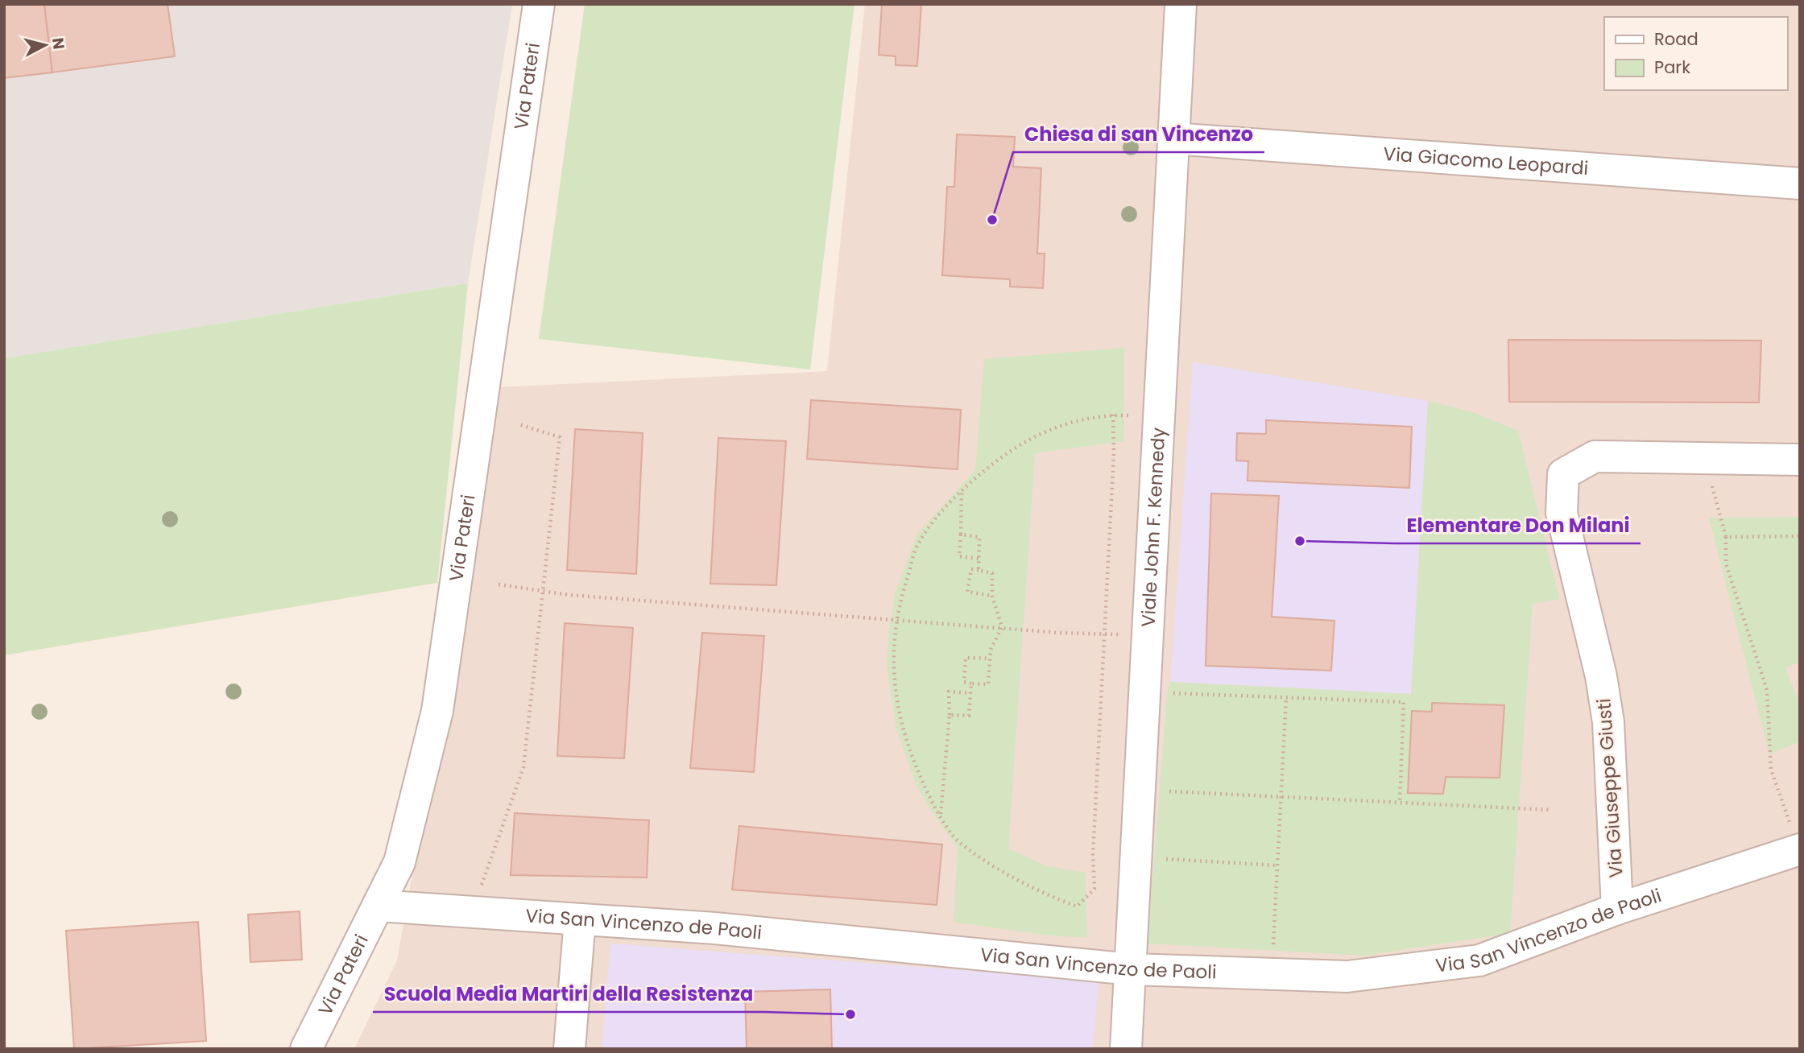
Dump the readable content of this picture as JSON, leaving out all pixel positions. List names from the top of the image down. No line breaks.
{"streets":{"street":["Via Pateri","Via Giacomo Leopardi","Viale John F. Kennedy","Via Giuseppe Giusti","Via San Vincenzo de Paoli"]},"crossings":[["Via Pateri","Via San Vincenzo de Paoli"],["Via Giacomo Leopardi","Viale John F. Kennedy"],["Viale John F. Kennedy","Via San Vincenzo de Paoli"],["Via Giuseppe Giusti","Via San Vincenzo de Paoli"]],"places":["Chiesa di san Vincenzo","Elementare Don Milani","Scuola Media Martiri della Resistenza"],"legend":["Road","Park"],"north":"right"}
